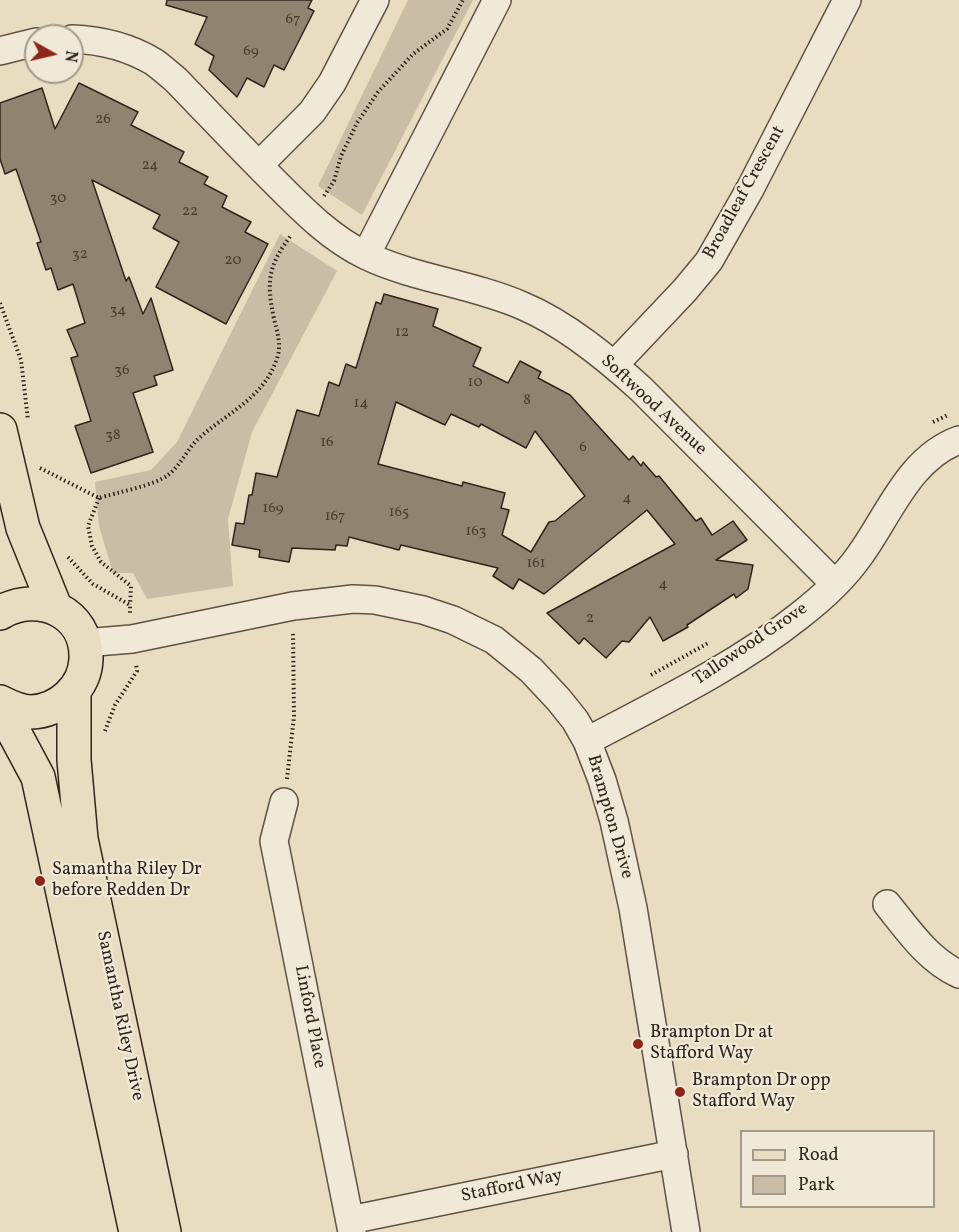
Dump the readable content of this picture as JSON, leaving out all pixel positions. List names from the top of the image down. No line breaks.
{"streets":{"main road":["Samantha Riley Drive"],"street":["Broadleaf Crescent","Softwood Avenue","Tallowood Grove","Brampton Drive","Linford Place","Stafford Way"]},"crossings":[["Broadleaf Crescent","Softwood Avenue"],["Softwood Avenue","Tallowood Grove"],["Tallowood Grove","Brampton Drive"],["Brampton Drive","Stafford Way"],["Linford Place","Stafford Way"]],"places":["Samantha Riley Dr before Redden Dr","Brampton Dr at Stafford Way","Brampton Dr opp Stafford Way"],"house_numbers":["67","69","26","24","30","22","32","20","34","12","36","10","8","14","38","16","6","4","169","165","167","163","161","4","2"],"legend":["Road","Park"],"north":"right"}
